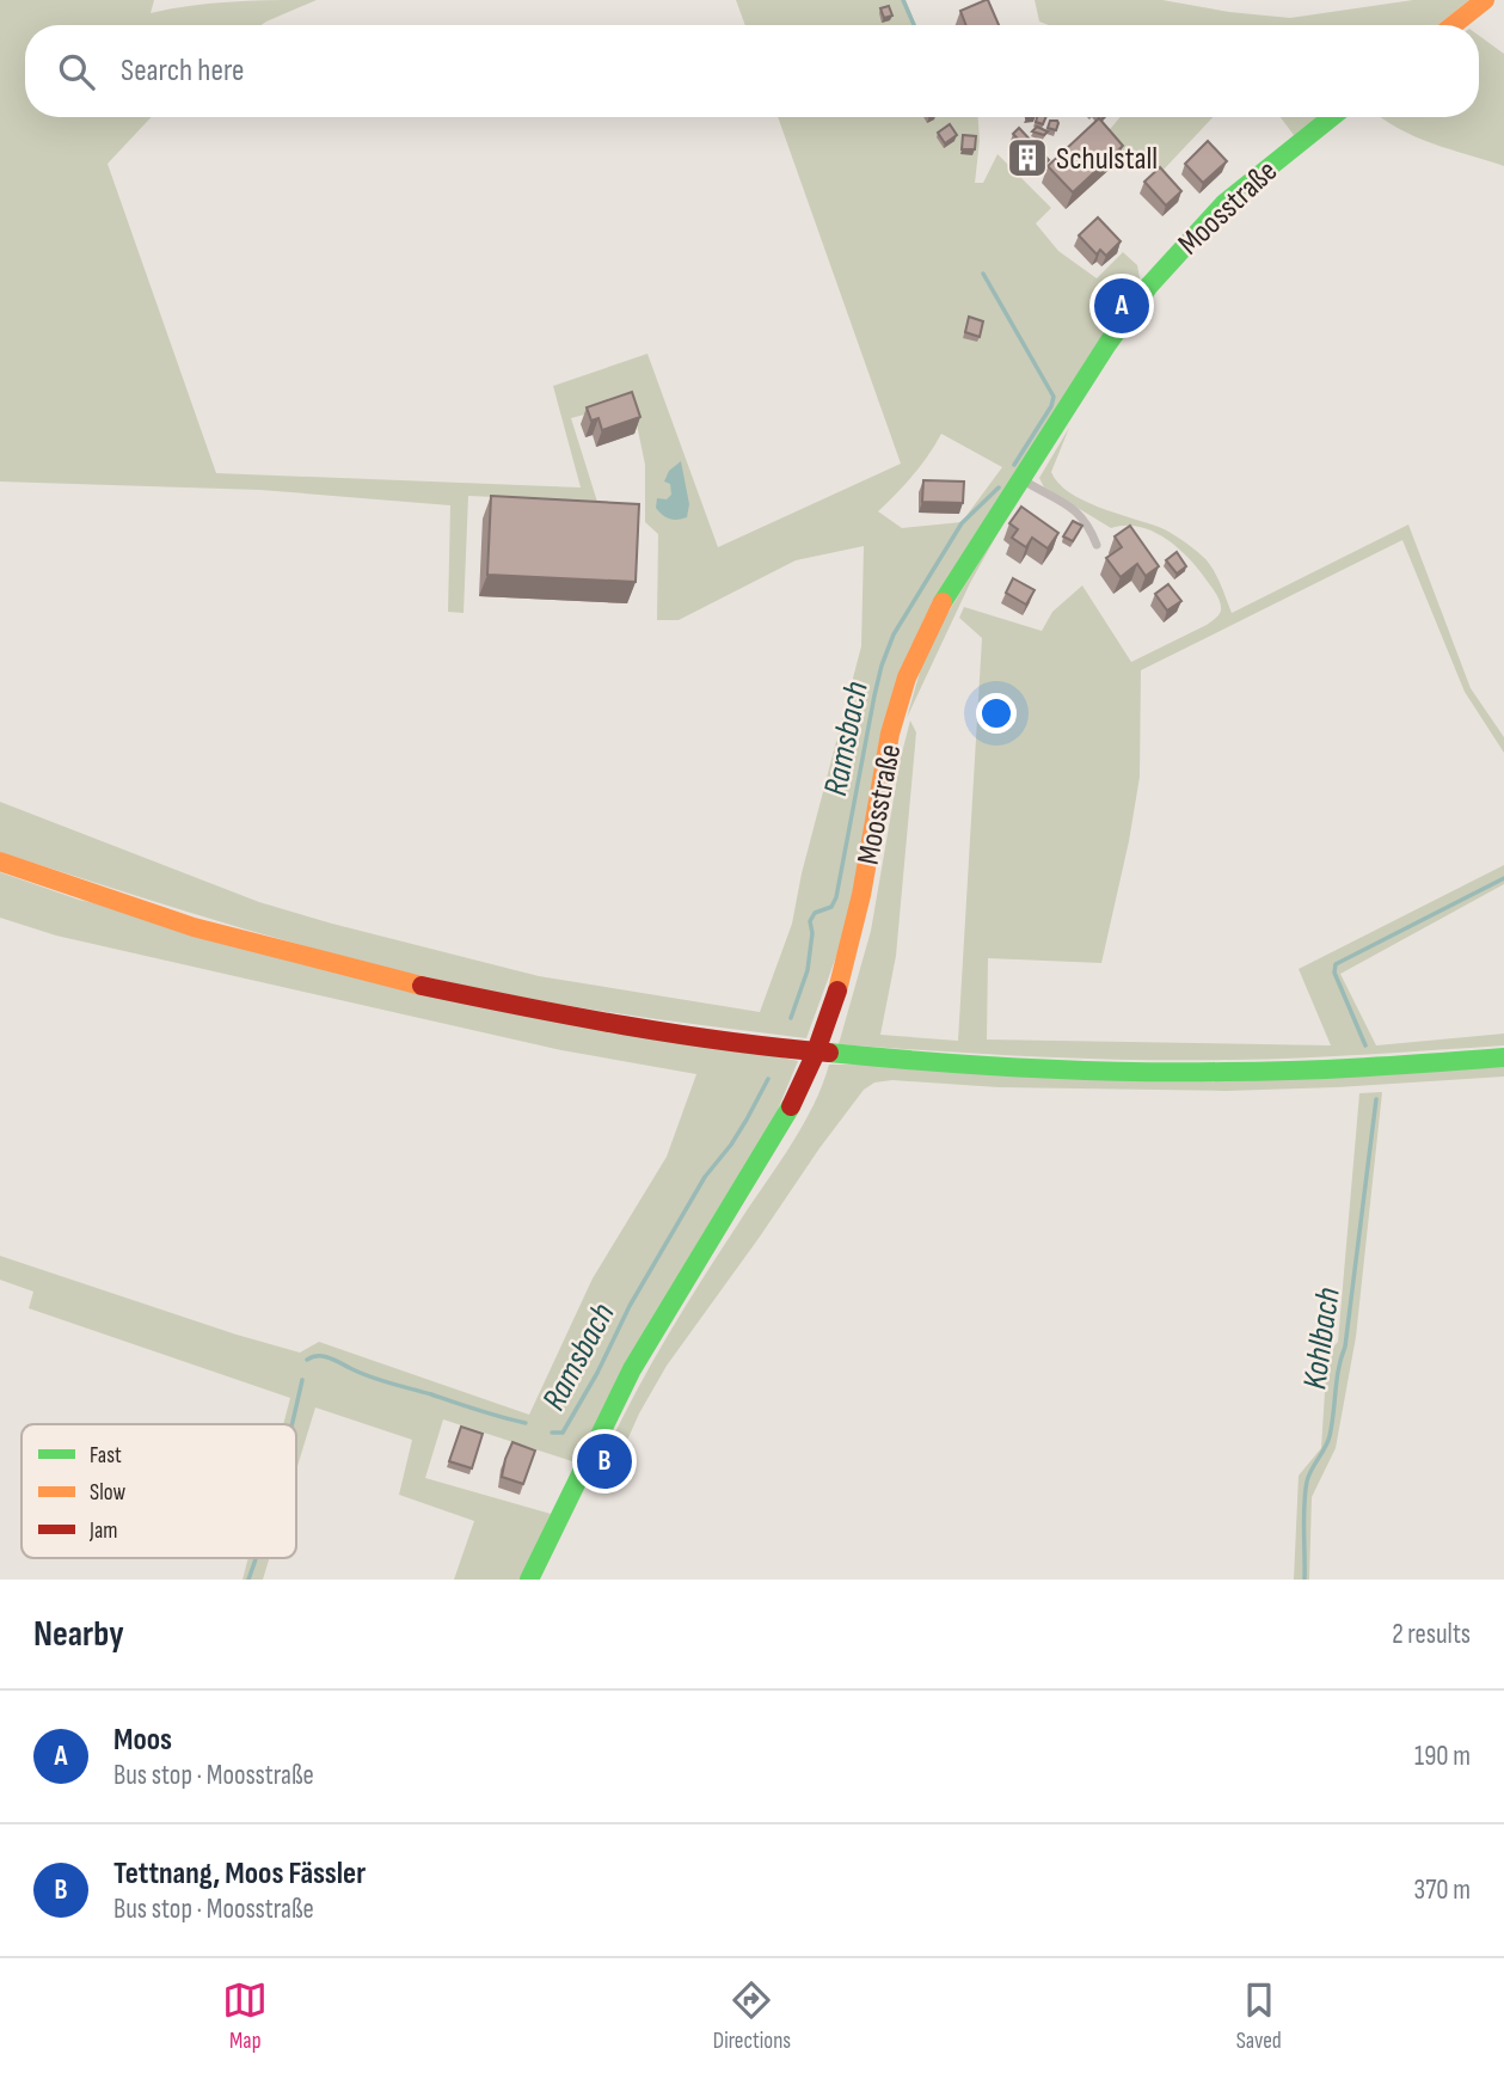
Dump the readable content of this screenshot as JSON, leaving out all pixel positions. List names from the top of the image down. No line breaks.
{"streets":{"street":["Moosstraße"]},"water":["Ramsbach","Kohlbach"],"places":{"building":["Schulstall"]},"legend":["Fast","Slow","Jam"],"page":{"search":"Search here","pins":["A","B"],"heading":["Nearby","2 results"],"list":[{"mark":"A","name":"Moos","note":"Bus stop · Moosstraße","value":"190 m"},{"mark":"B","name":"Tettnang, Moos Fässler","note":"Bus stop · Moosstraße","value":"370 m"}],"nav":["Map","Directions","Saved"]}}
